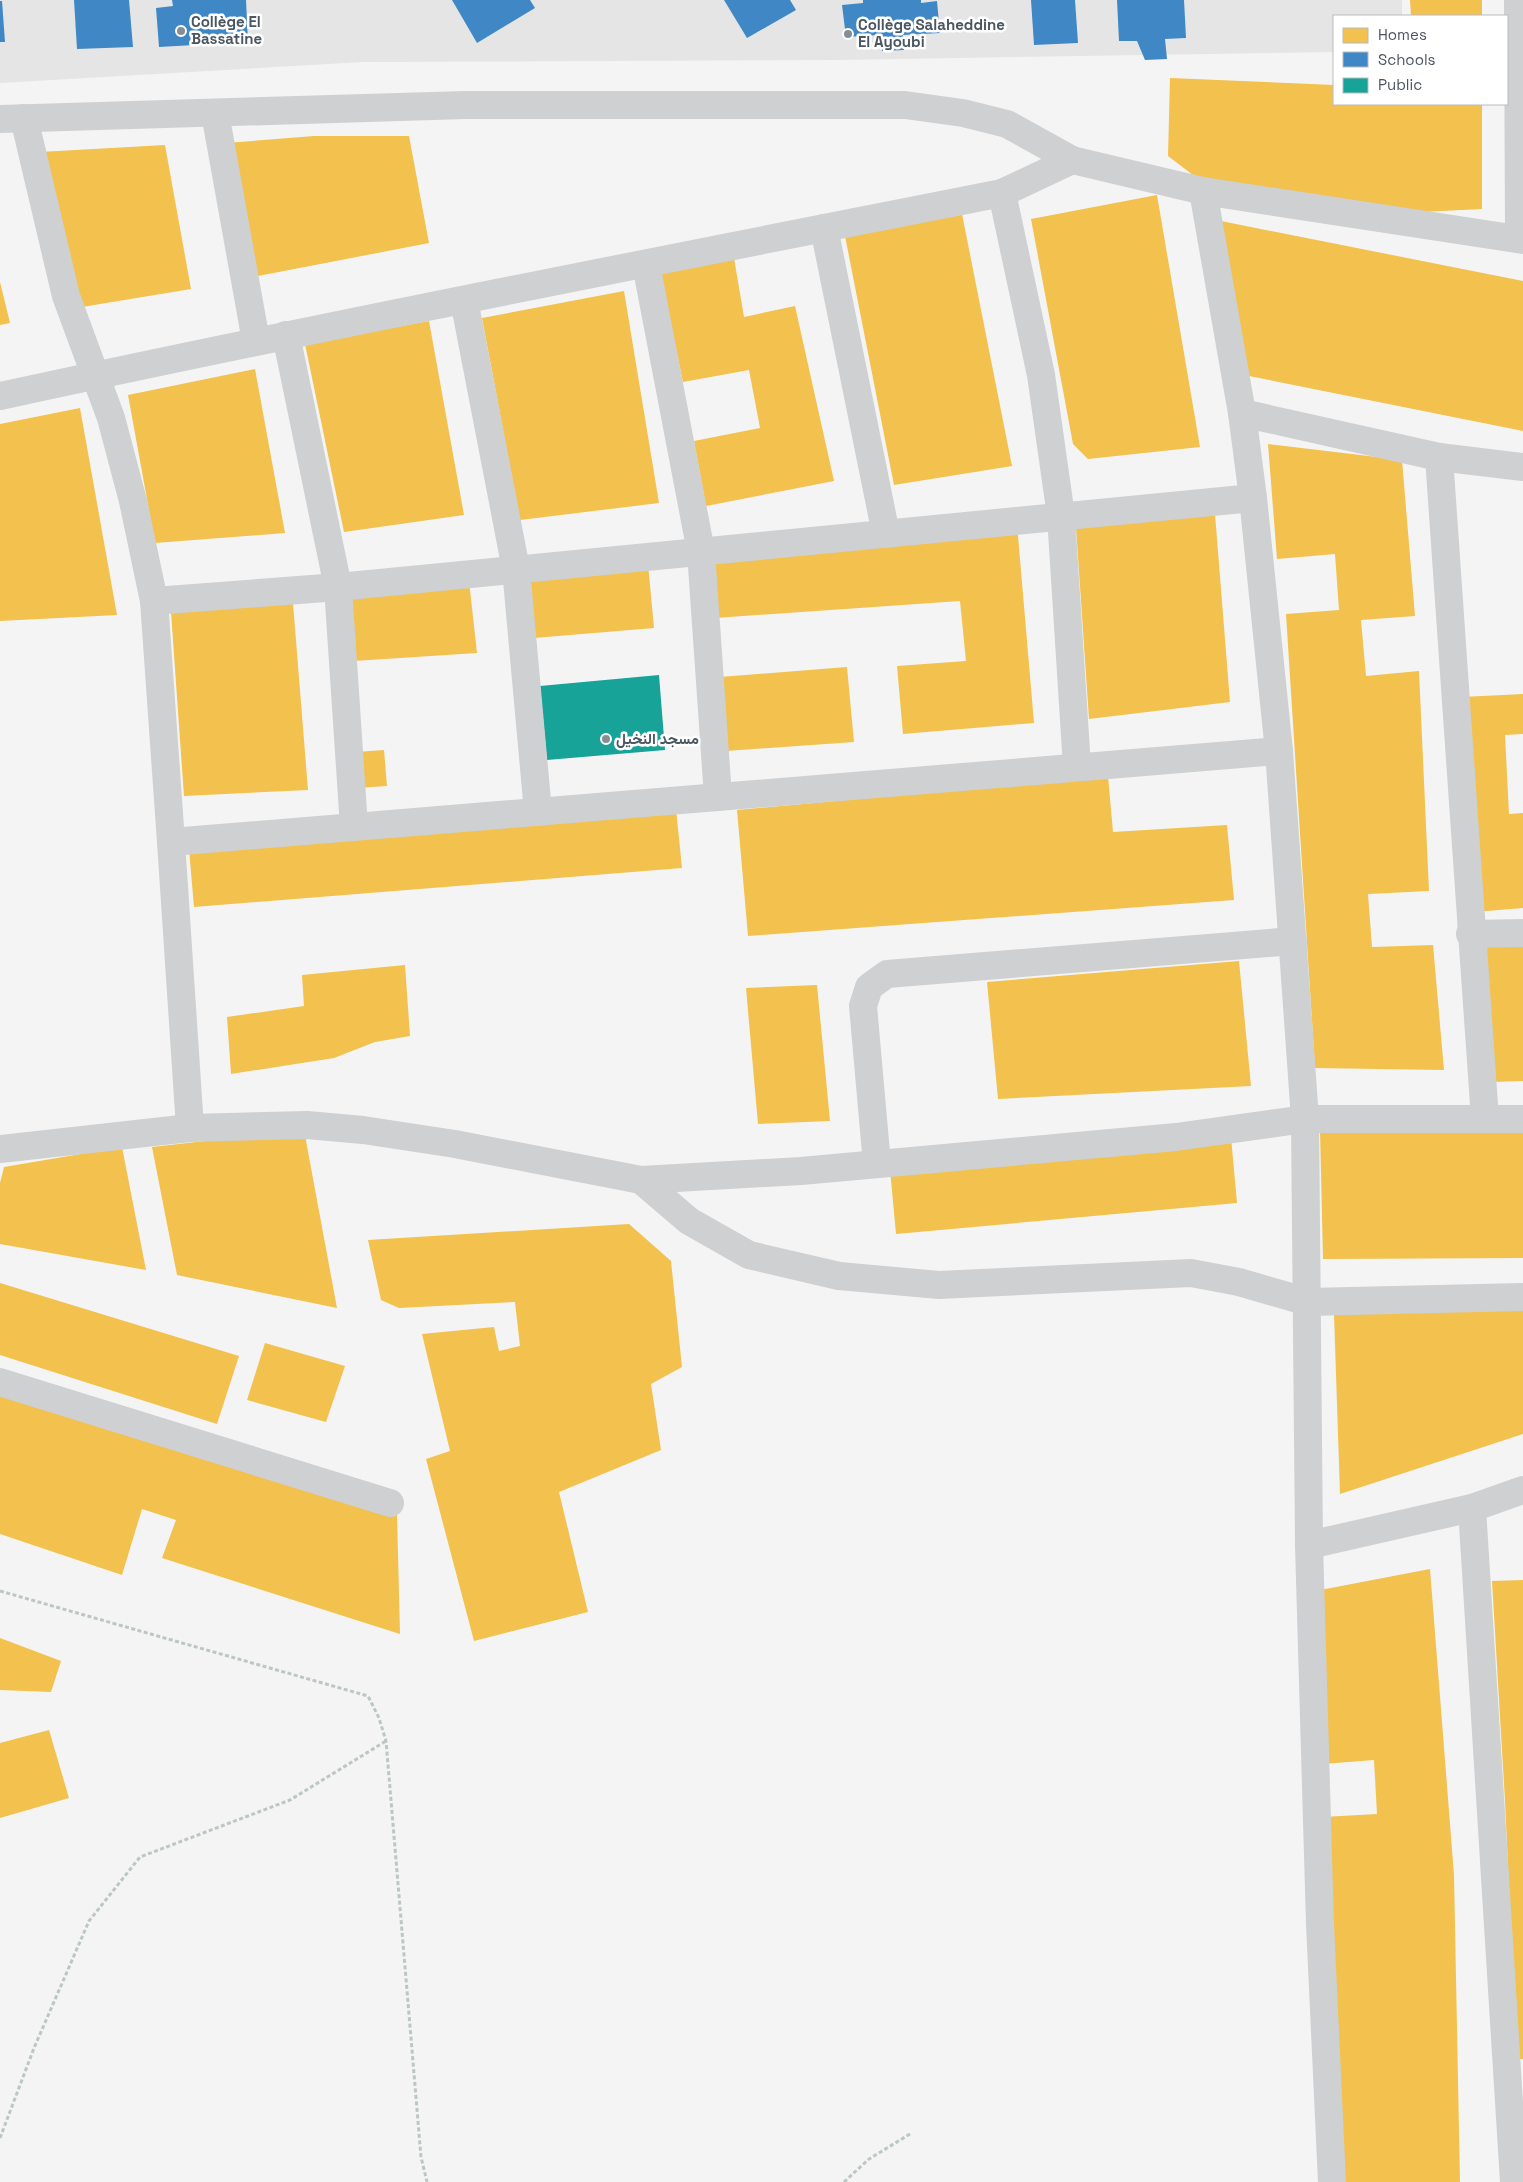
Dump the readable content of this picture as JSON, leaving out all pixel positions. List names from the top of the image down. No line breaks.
{"places":["Collège El Bassatine","Collège Salaheddine El Ayoubi","مسجد النخيل"],"legend":["Homes","Schools","Public"]}
